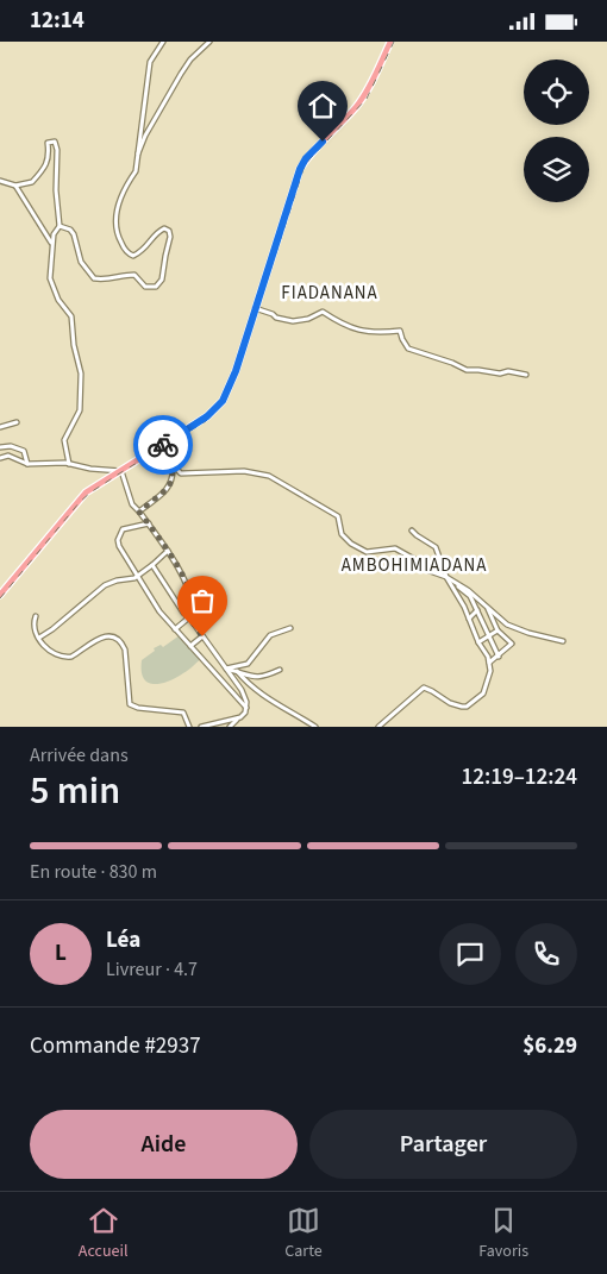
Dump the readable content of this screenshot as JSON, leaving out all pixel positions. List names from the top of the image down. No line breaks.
{"districts":["FIADANANA","AMBOHIMIADANA"],"page":{"status":"12:14","heading":["5 min","Arrivée dans","12:19–12:24"],"panel":["Léa","Livreur · 4.7","Commande #2937","$6.29"],"bar":"En route · 830 m","round":"L","buttons":["Aide","Partager"],"tabs":["Accueil","Carte","Favoris"]}}
